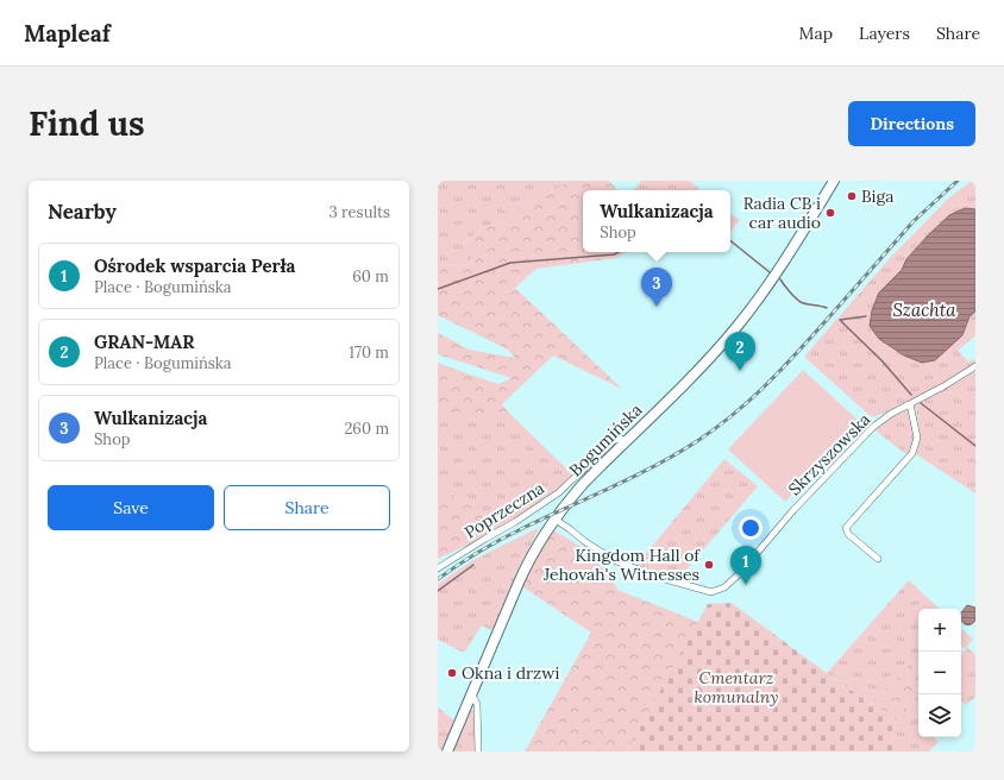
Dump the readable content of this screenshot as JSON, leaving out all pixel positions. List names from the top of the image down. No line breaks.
{"streets":{"main road":["Bogumińska"],"street":["Skrzyszowska","Poprzeczna"]},"crossings":[["Bogumińska","Skrzyszowska"],["Bogumińska","Poprzeczna"]],"water":["Szachta"],"parks":["Cmentarz komunalny"],"places":["Biga","Radia CB i car audio","Kingdom Hall of Jehovah's Witnesses","Okna i drzwi"],"page":{"header":"Mapleaf","nav":["Map","Layers","Share"],"buttons":["Directions",["Save","Share"]],"title":"Find us","heading":["Nearby","3 results"],"popup":["Wulkanizacja","Shop"],"list":[{"mark":"1","name":"Ośrodek wsparcia Perła","note":"Place · Bogumińska","value":"60 m"},{"mark":"2","name":"GRAN-MAR","note":"Place · Bogumińska","value":"170 m"},{"mark":"3","name":"Wulkanizacja","note":"Shop","value":"260 m"}],"pins":["3","2","1"],"map_buttons":["+","−"]}}
